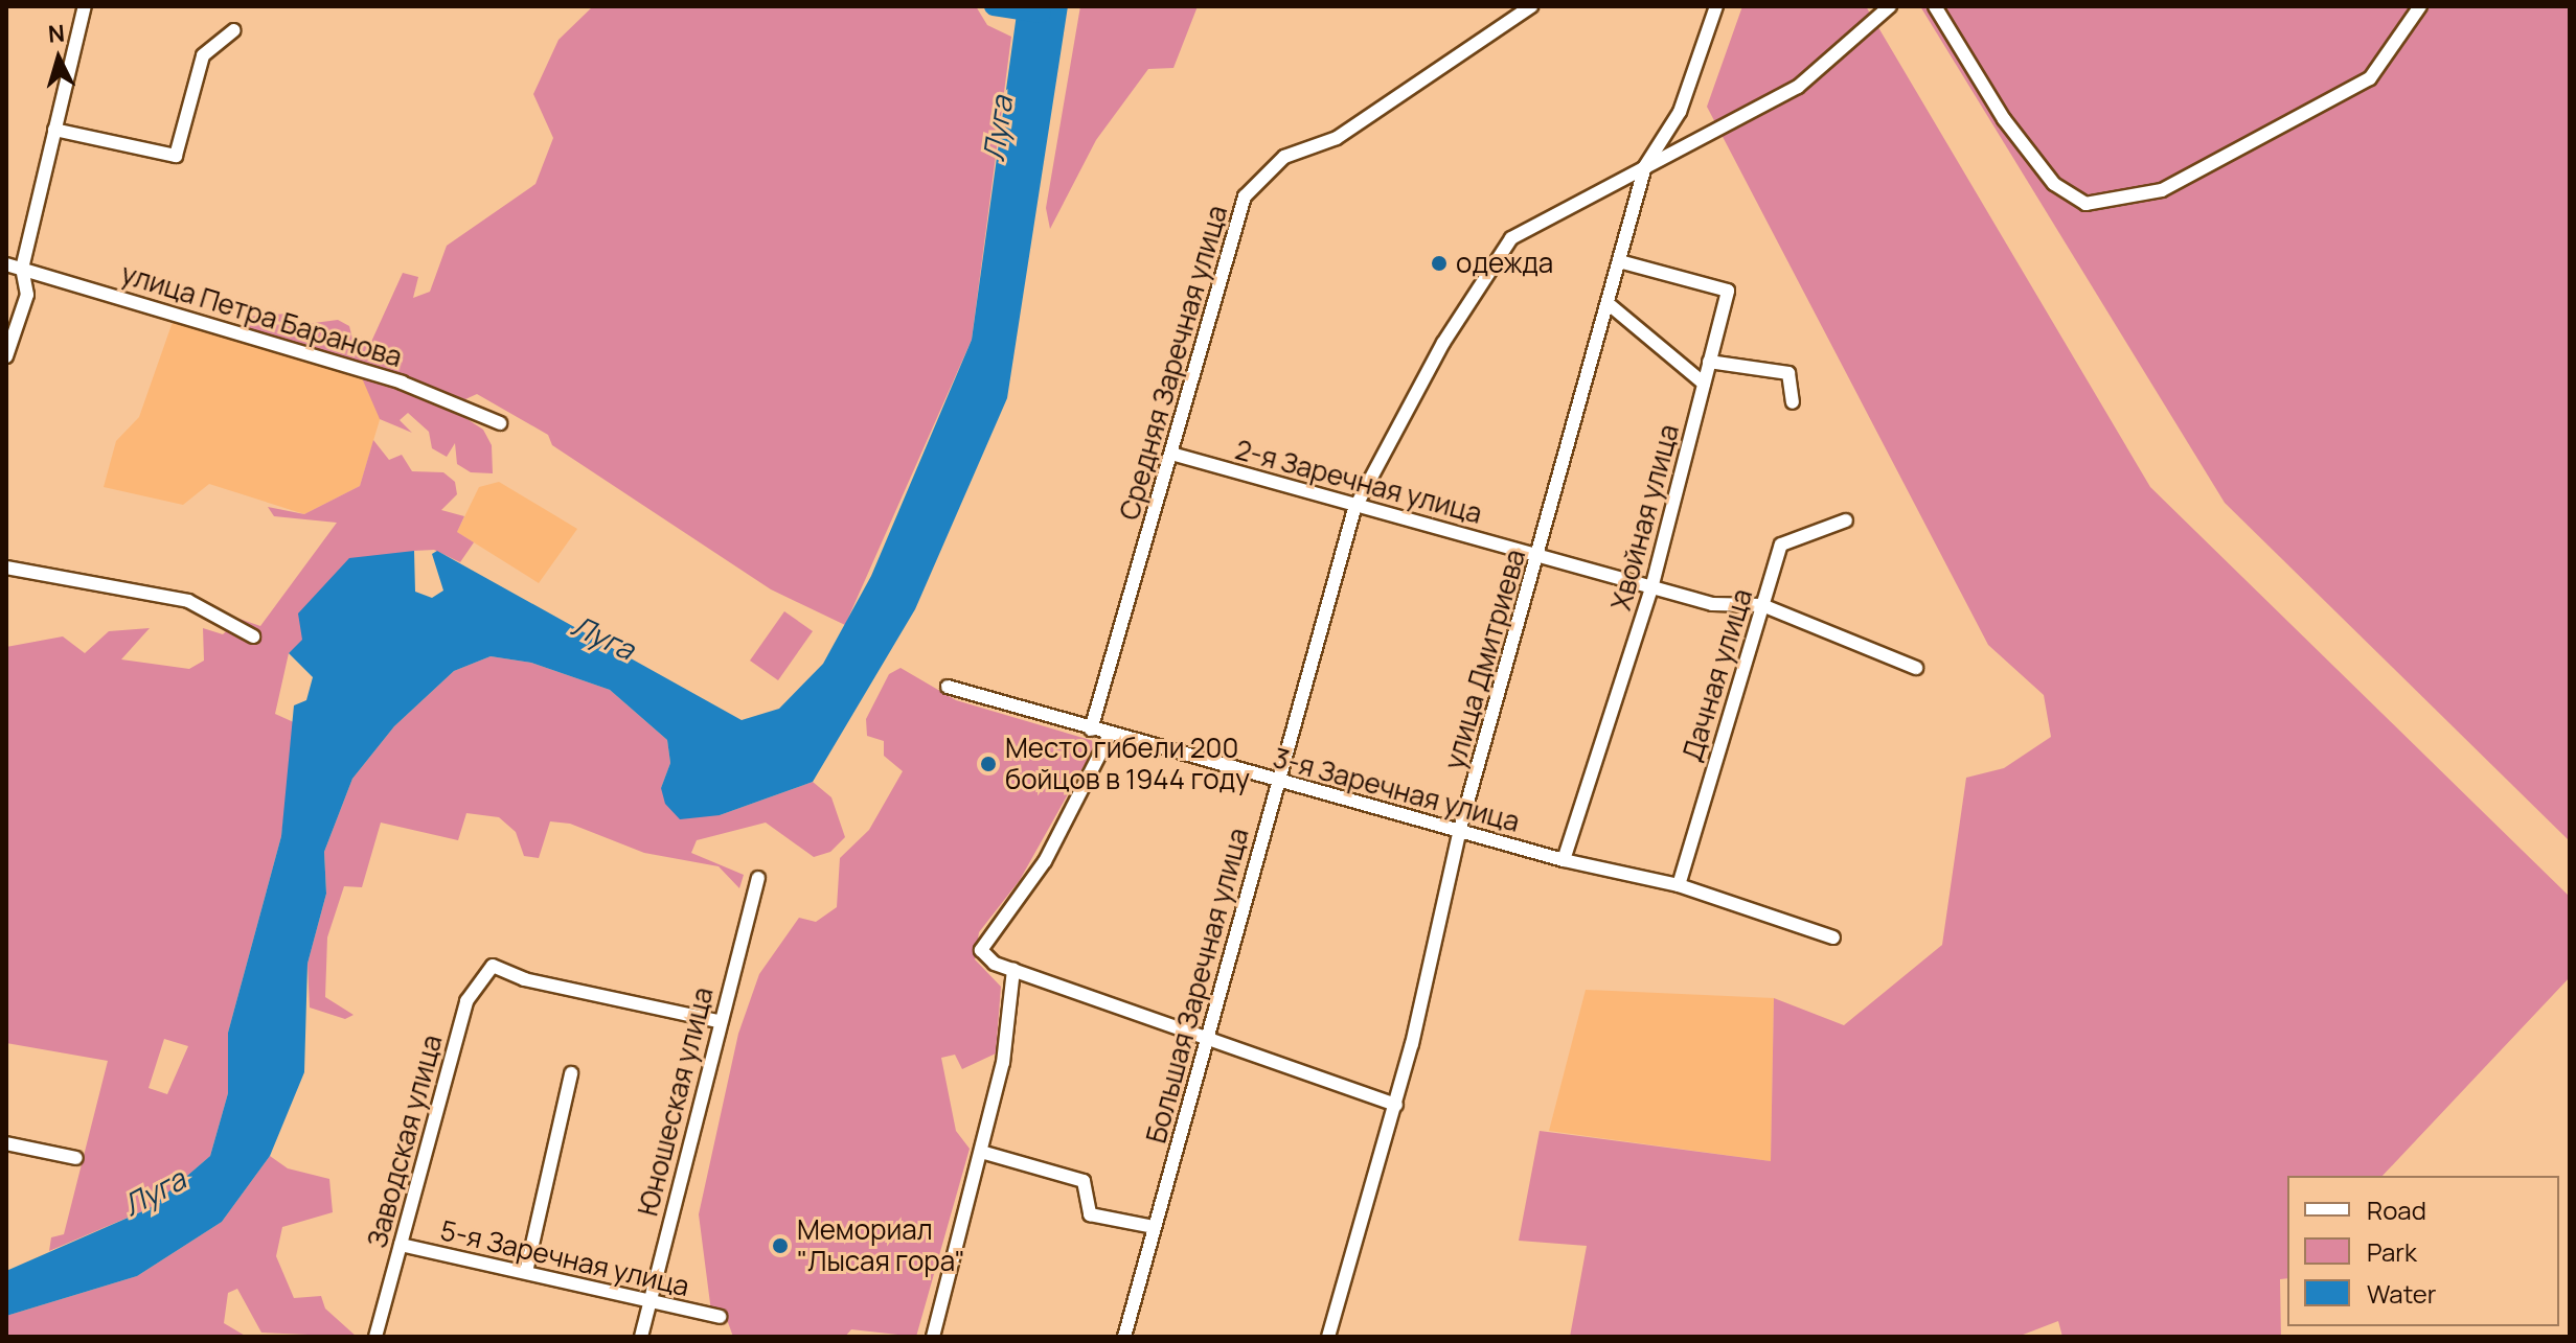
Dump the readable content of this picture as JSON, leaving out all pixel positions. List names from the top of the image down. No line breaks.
{"streets":{"street":["улица Петра Баранова","Средняя Заречная улица","2-я Заречная улица","Хвойная улица","улица Дмитриева","Дачная улица","3-я Заречная улица","Большая Заречная улица","Юношеская улица","Заводская улица","5-я Заречная улица"]},"crossings":[["Средняя Заречная улица","2-я Заречная улица"],["Средняя Заречная улица","3-я Заречная улица"],["2-я Заречная улица","Хвойная улица"],["2-я Заречная улица","улица Дмитриева"],["2-я Заречная улица","Дачная улица"],["2-я Заречная улица","Большая Заречная улица"],["Хвойная улица","улица Дмитриева"],["Хвойная улица","3-я Заречная улица"],["улица Дмитриева","3-я Заречная улица"],["улица Дмитриева","Большая Заречная улица"],["Дачная улица","3-я Заречная улица"],["3-я Заречная улица","Большая Заречная улица"],["Юношеская улица","Заводская улица"],["Юношеская улица","5-я Заречная улица"],["Заводская улица","5-я Заречная улица"]],"water":["Луга"],"places":["одежда","Место гибели 200 бойцов в 1944 году","Мемориал \"Лысая гора\""],"legend":["Road","Park","Water"],"north":"top"}
